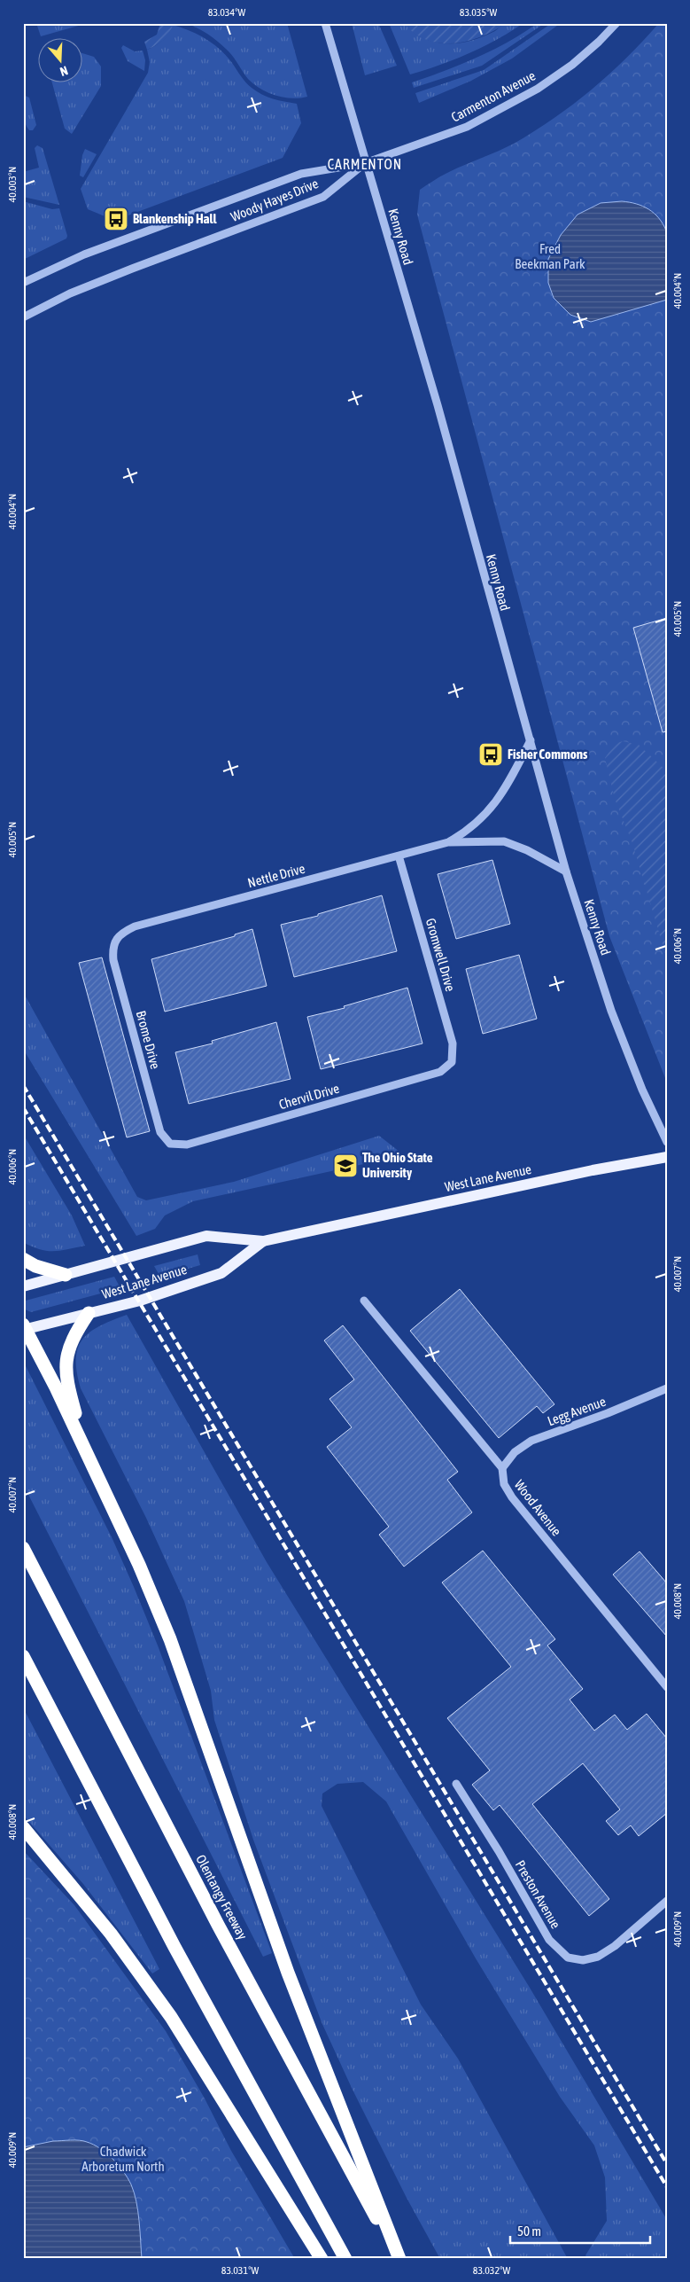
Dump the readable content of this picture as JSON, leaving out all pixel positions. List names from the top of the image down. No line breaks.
{"streets":{"highway":["Olentangy Freeway"],"main road":["West Lane Avenue"],"street":["Carmenton Avenue","Woody Hayes Drive","Kenny Road","Nettle Drive","Gromwell Drive","Brome Drive","Chervil Drive","Legg Avenue","Wood Avenue","Preston Avenue"]},"crossings":[["Carmenton Avenue","Woody Hayes Drive"],["Carmenton Avenue","Kenny Road"],["Woody Hayes Drive","Kenny Road"],["Kenny Road","Nettle Drive"],["Nettle Drive","Gromwell Drive"],["Nettle Drive","Brome Drive"],["Gromwell Drive","Chervil Drive"],["Brome Drive","Chervil Drive"],["Legg Avenue","Wood Avenue"]],"districts":["CARMENTON"],"parks":["Fred Beekman Park","Chadwick Arboretum North"],"places":{"bus stop":["Blankenship Hall","Fisher Commons"],"school or university":["The Ohio State University"]},"scale_bar":"50 m","north":"bottom","coordinates":["83.034°W","83.035°W","40.003°N","40.004°N","40.005°N","40.006°N","40.007°N","40.008°N","40.009°N","83.031°W","83.032°W"]}
